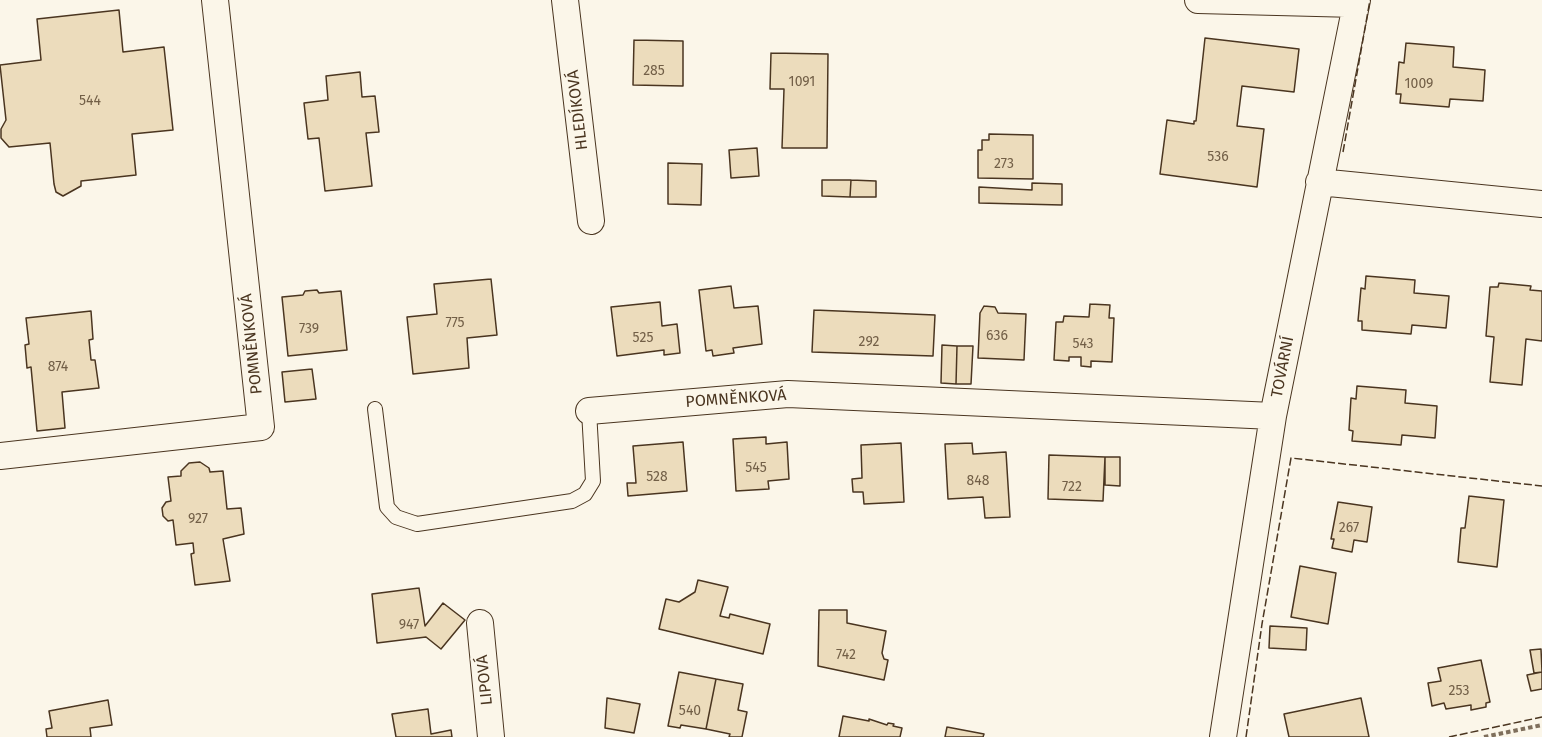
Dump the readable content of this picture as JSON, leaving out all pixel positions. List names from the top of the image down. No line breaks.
{"streets":{"street":["HLEDÍKOVÁ","POMNĚNKOVÁ","TOVÁRNÍ","LIPOVÁ"]},"crossings":[["POMNĚNKOVÁ","TOVÁRNÍ"]],"house_numbers":["285","1091","1009","544","536","273","775","739","636","525","292","543","874","545","528","848","722","927","267","947","742","253","540"]}
